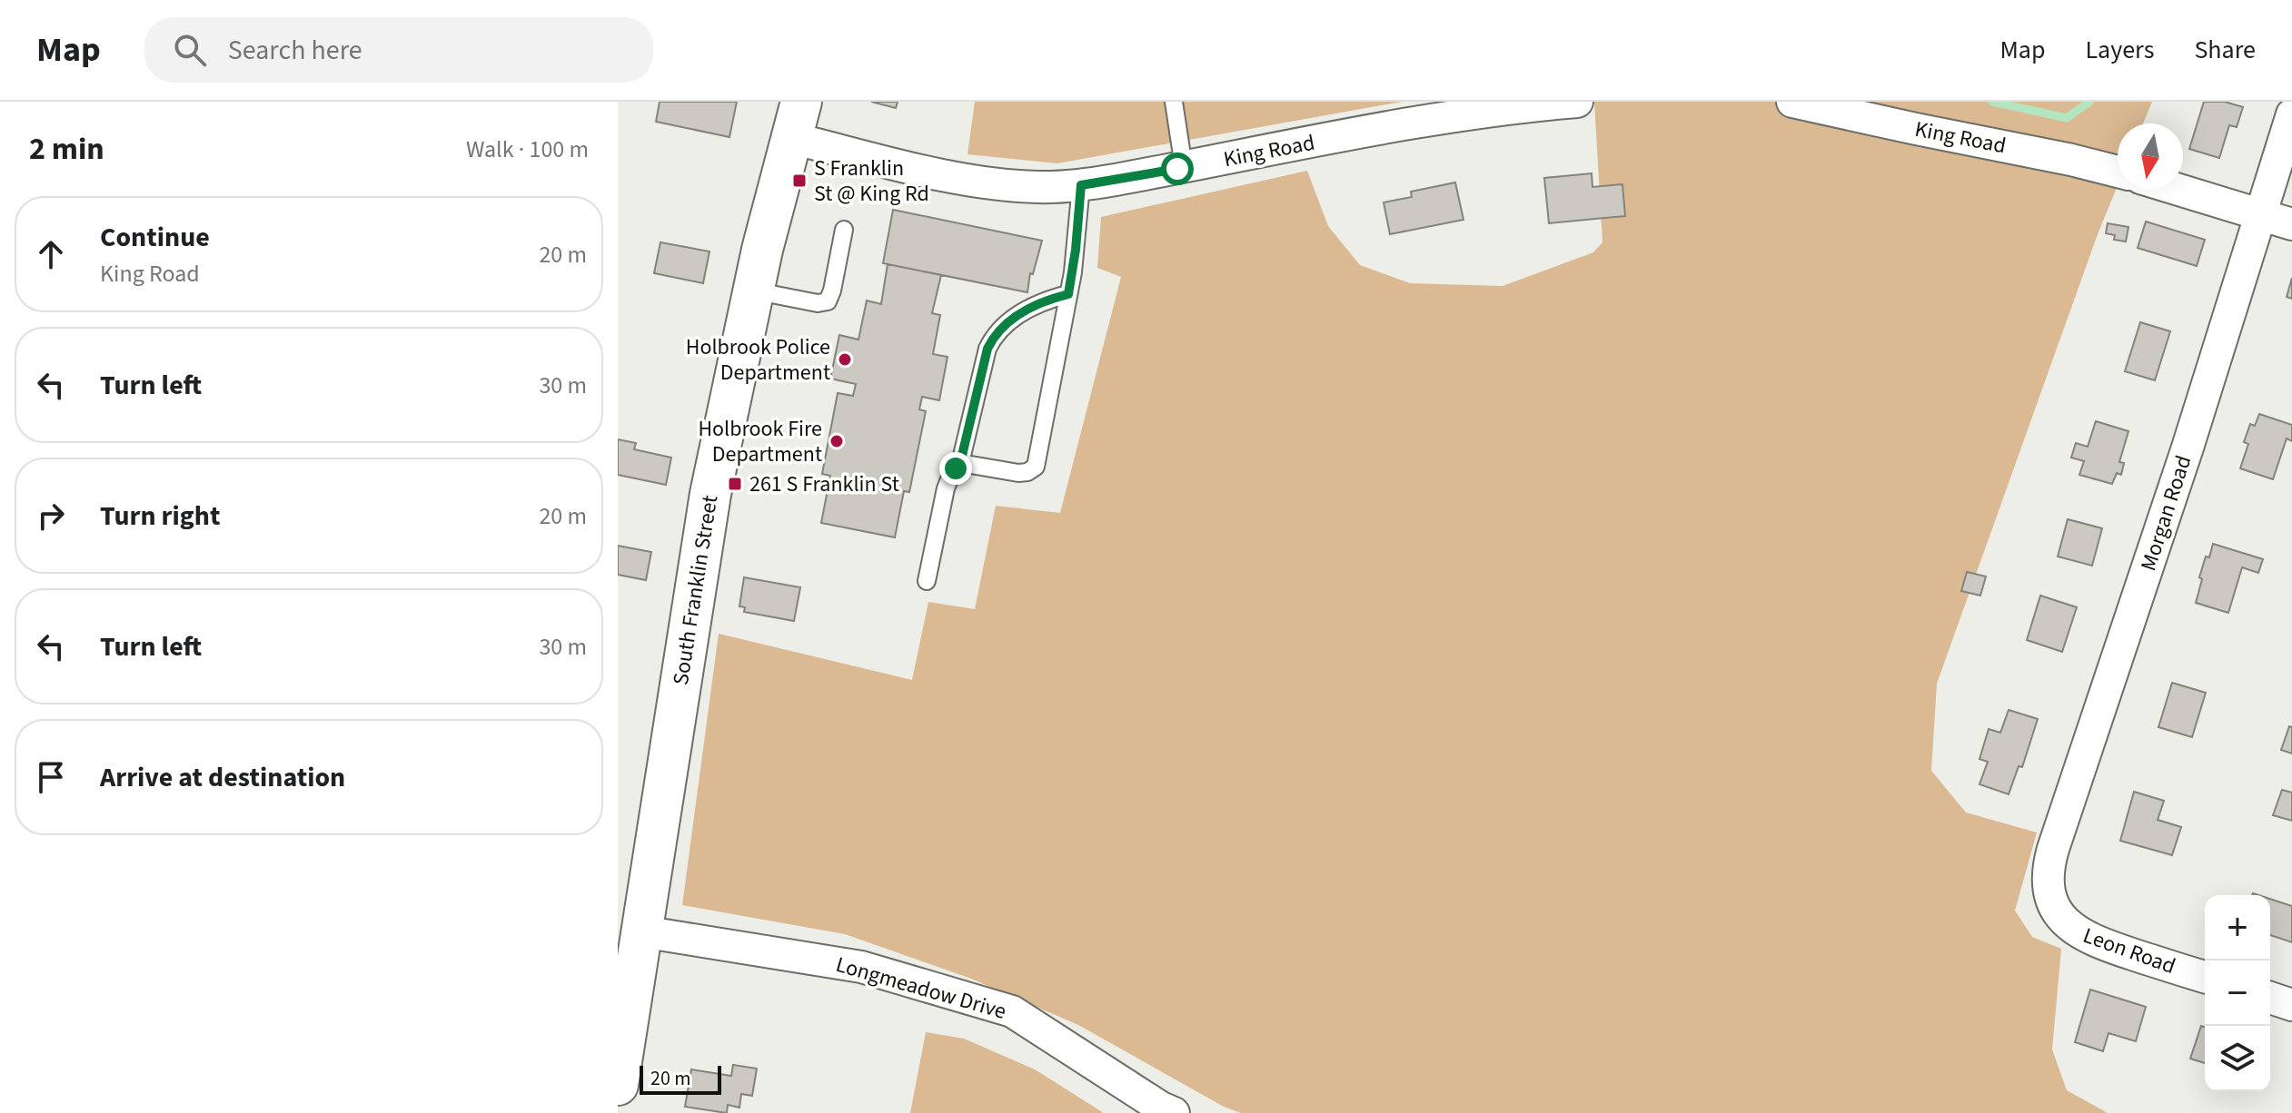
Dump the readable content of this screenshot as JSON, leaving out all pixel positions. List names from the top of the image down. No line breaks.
{"streets":{"main road":["South Franklin Street"],"street":["King Road","Morgan Road","Leon Road","Longmeadow Drive"]},"crossings":[["King Road","South Franklin Street"],["Morgan Road","Leon Road"],["South Franklin Street","Longmeadow Drive"]],"places":{"transit":["S Franklin St @ King Rd","261 S Franklin St"],"other":["Holbrook Police Department","Holbrook Fire Department"]},"scale_bar":"20 m","north":"bottom","page":{"header":"Map","search":"Search here","nav":["Map","Layers","Share"],"heading":["2 min","Walk · 100 m"],"list":[["Continue","King Road","20 m"],["Turn left","30 m"],["Turn right","20 m"],["Turn left","30 m"],"Arrive at destination"],"map_buttons":["+","−"],"scale":"20 m"}}
